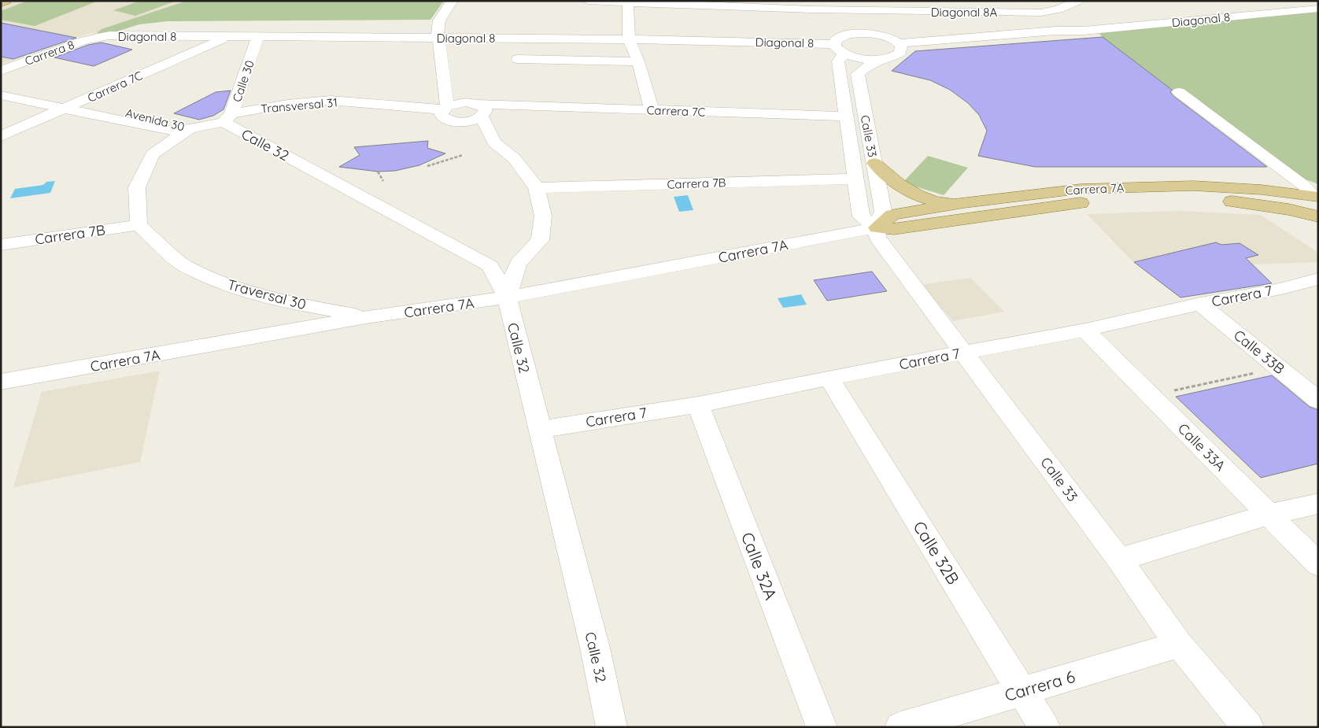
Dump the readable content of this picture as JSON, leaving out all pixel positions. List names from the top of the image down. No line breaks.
{"streets":{"main road":["Carrera 7A"],"street":["Diagonal 8A","Diagonal 8","Carrera 8","Calle 30","Carrera 7C","Transversal 31","Avenida 30","Calle 33","Calle 32","Carrera 7B","Traversal 30","Carrera 7","Calle 33B","Calle 33A","Calle 32B","Calle 32A","Carrera 6"]},"crossings":[["Diagonal 8","Carrera 8"],["Diagonal 8","Calle 30"],["Diagonal 8","Carrera 7C"],["Diagonal 8","Calle 33"],["Calle 30","Transversal 31"],["Calle 30","Calle 32"],["Carrera 7C","Avenida 30"],["Carrera 7C","Calle 33"],["Transversal 31","Avenida 30"],["Transversal 31","Calle 32"],["Calle 33","Carrera 7B"],["Calle 33","Carrera 7A"],["Calle 33","Carrera 7"],["Calle 33","Carrera 6"],["Calle 32","Carrera 7A"],["Calle 32","Carrera 7"],["Carrera 7B","Traversal 30"],["Carrera 7A","Traversal 30"],["Carrera 7","Calle 33B"],["Carrera 7","Calle 33A"],["Carrera 7","Calle 32B"],["Carrera 7","Calle 32A"],["Calle 32B","Carrera 6"]]}
